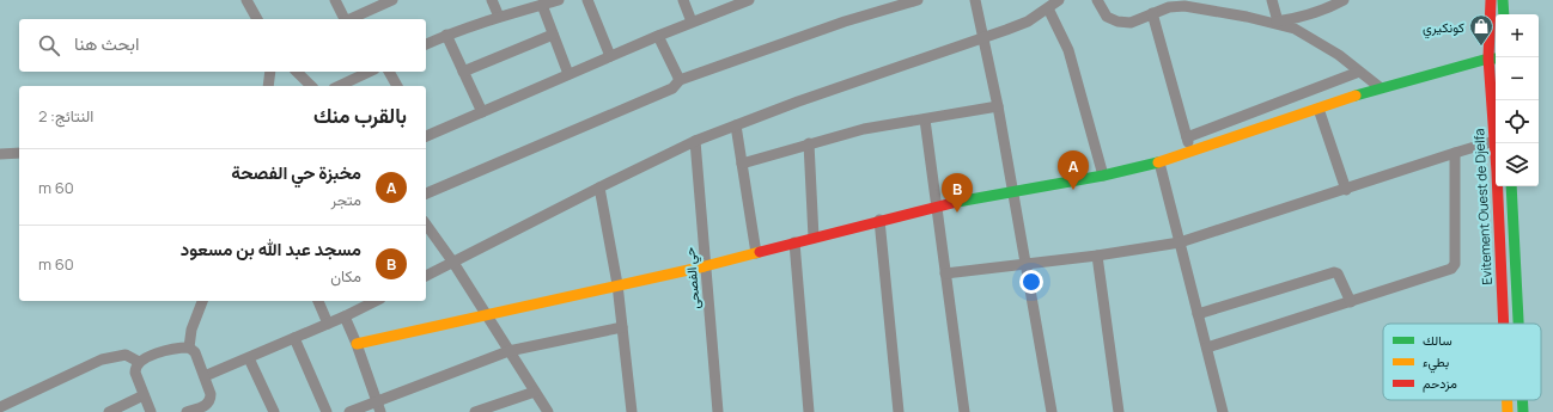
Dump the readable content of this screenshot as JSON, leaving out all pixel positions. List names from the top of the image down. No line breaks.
{"streets":{"main road":["Evitement Ouest de Djelfa"],"street":["حي الفصحى"]},"places":{"shop":["كونكيري"]},"legend":["سالك","بطيء","مزدحم"],"page":{"map_buttons":["+","−"],"search":"ابحث هنا","heading":["بالقرب منك","النتائج: 2"],"list":[{"mark":"A","name":"مخبزة حي الفصحة","note":"متجر","value":"60 m"},{"mark":"B","name":"مسجد عبد الله بن مسعود","note":"مكان","value":"60 m"}],"pins":["A","B"]}}
